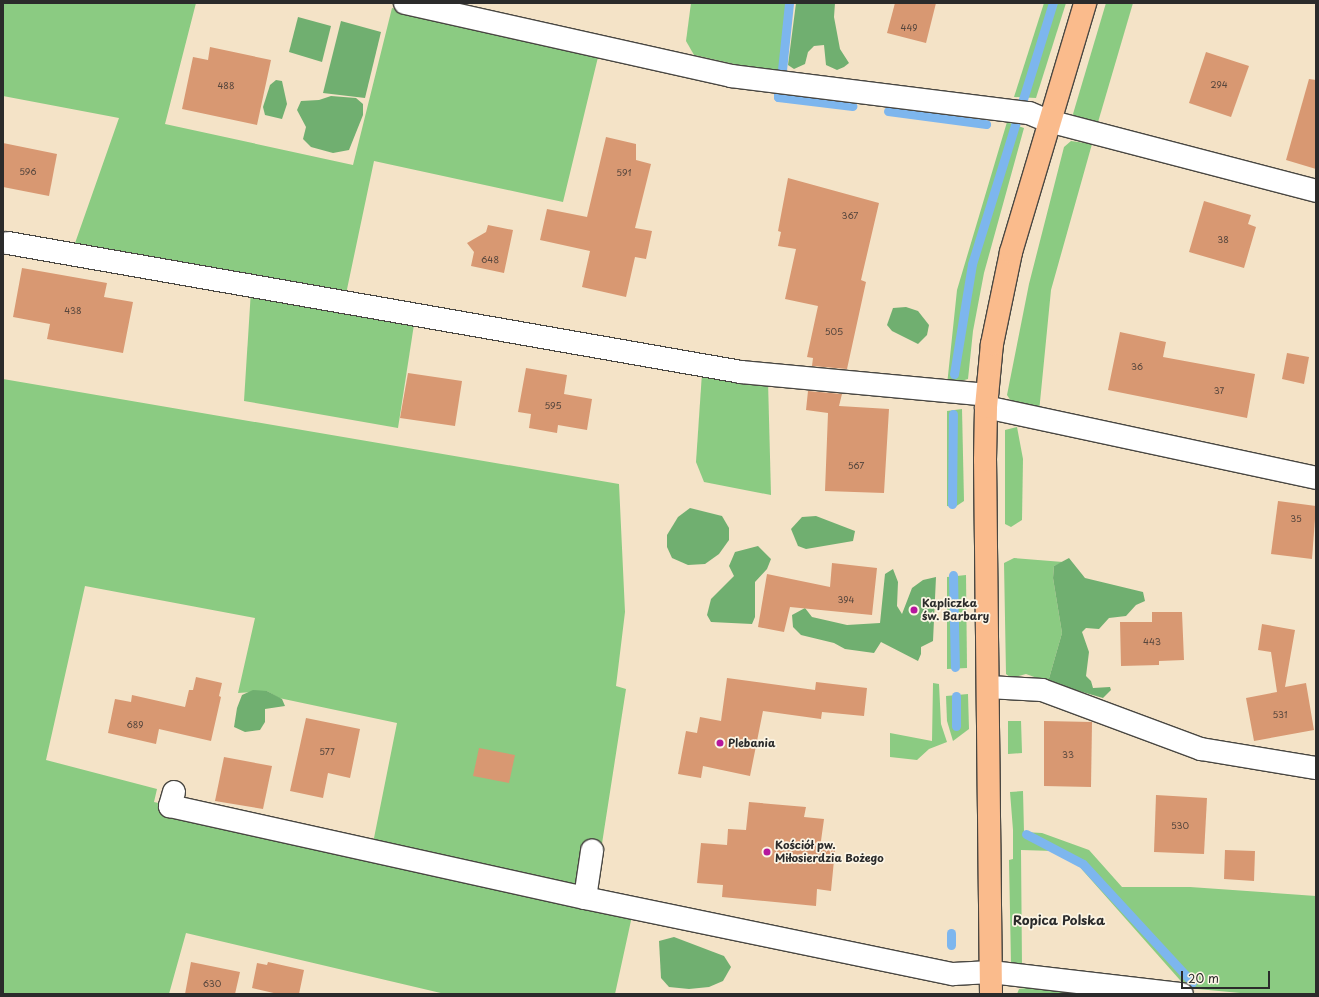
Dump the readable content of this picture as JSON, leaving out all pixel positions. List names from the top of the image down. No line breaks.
{"districts":["Ropica Polska"],"places":["Kapliczka św. Barbary","Plebania","Kościół pw. Miłosierdzia Bożego"],"house_numbers":["449","294","488","596","591","367","38","648","438","505","36","37","595","567","35","394","443","531","689","577","33","530","630"],"scale_bar":"20 m"}
